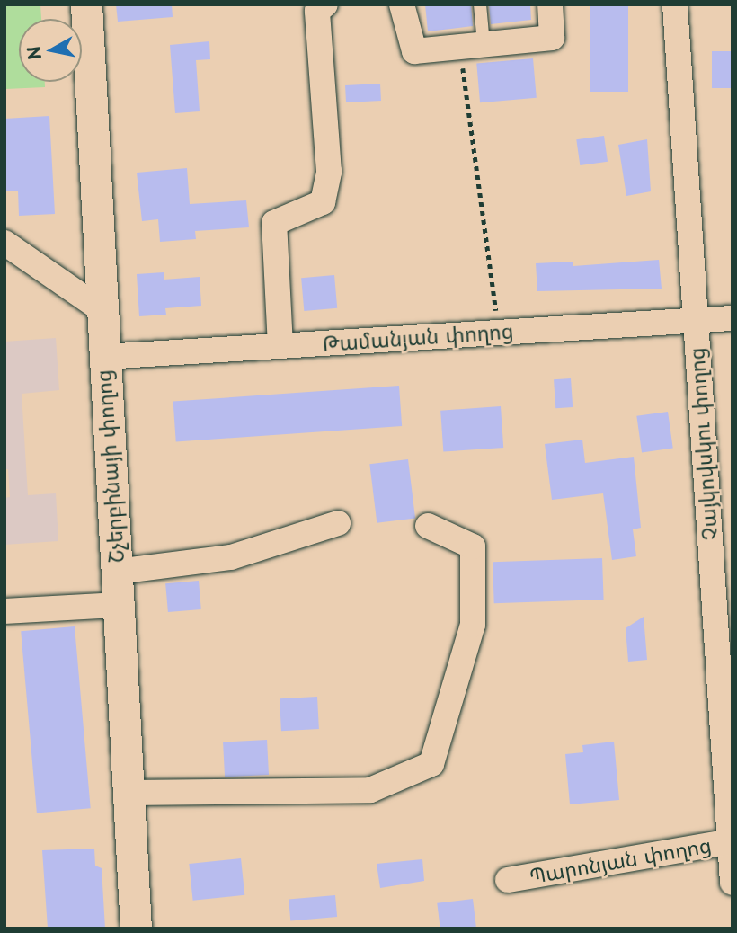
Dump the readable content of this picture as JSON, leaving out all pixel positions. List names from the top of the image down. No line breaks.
{"streets":{"street":["Թամանյան փողոց","Չայկովսկու փողոց","Շչերբինայի փողոց","Պարոնյան փողոց"]},"crossings":[["Թամանյան փողոց","Չայկովսկու փողոց"],["Թամանյան փողոց","Շչերբինայի փողոց"],["Չայկովսկու փողոց","Պարոնյան փողոց"]],"north":"left"}
